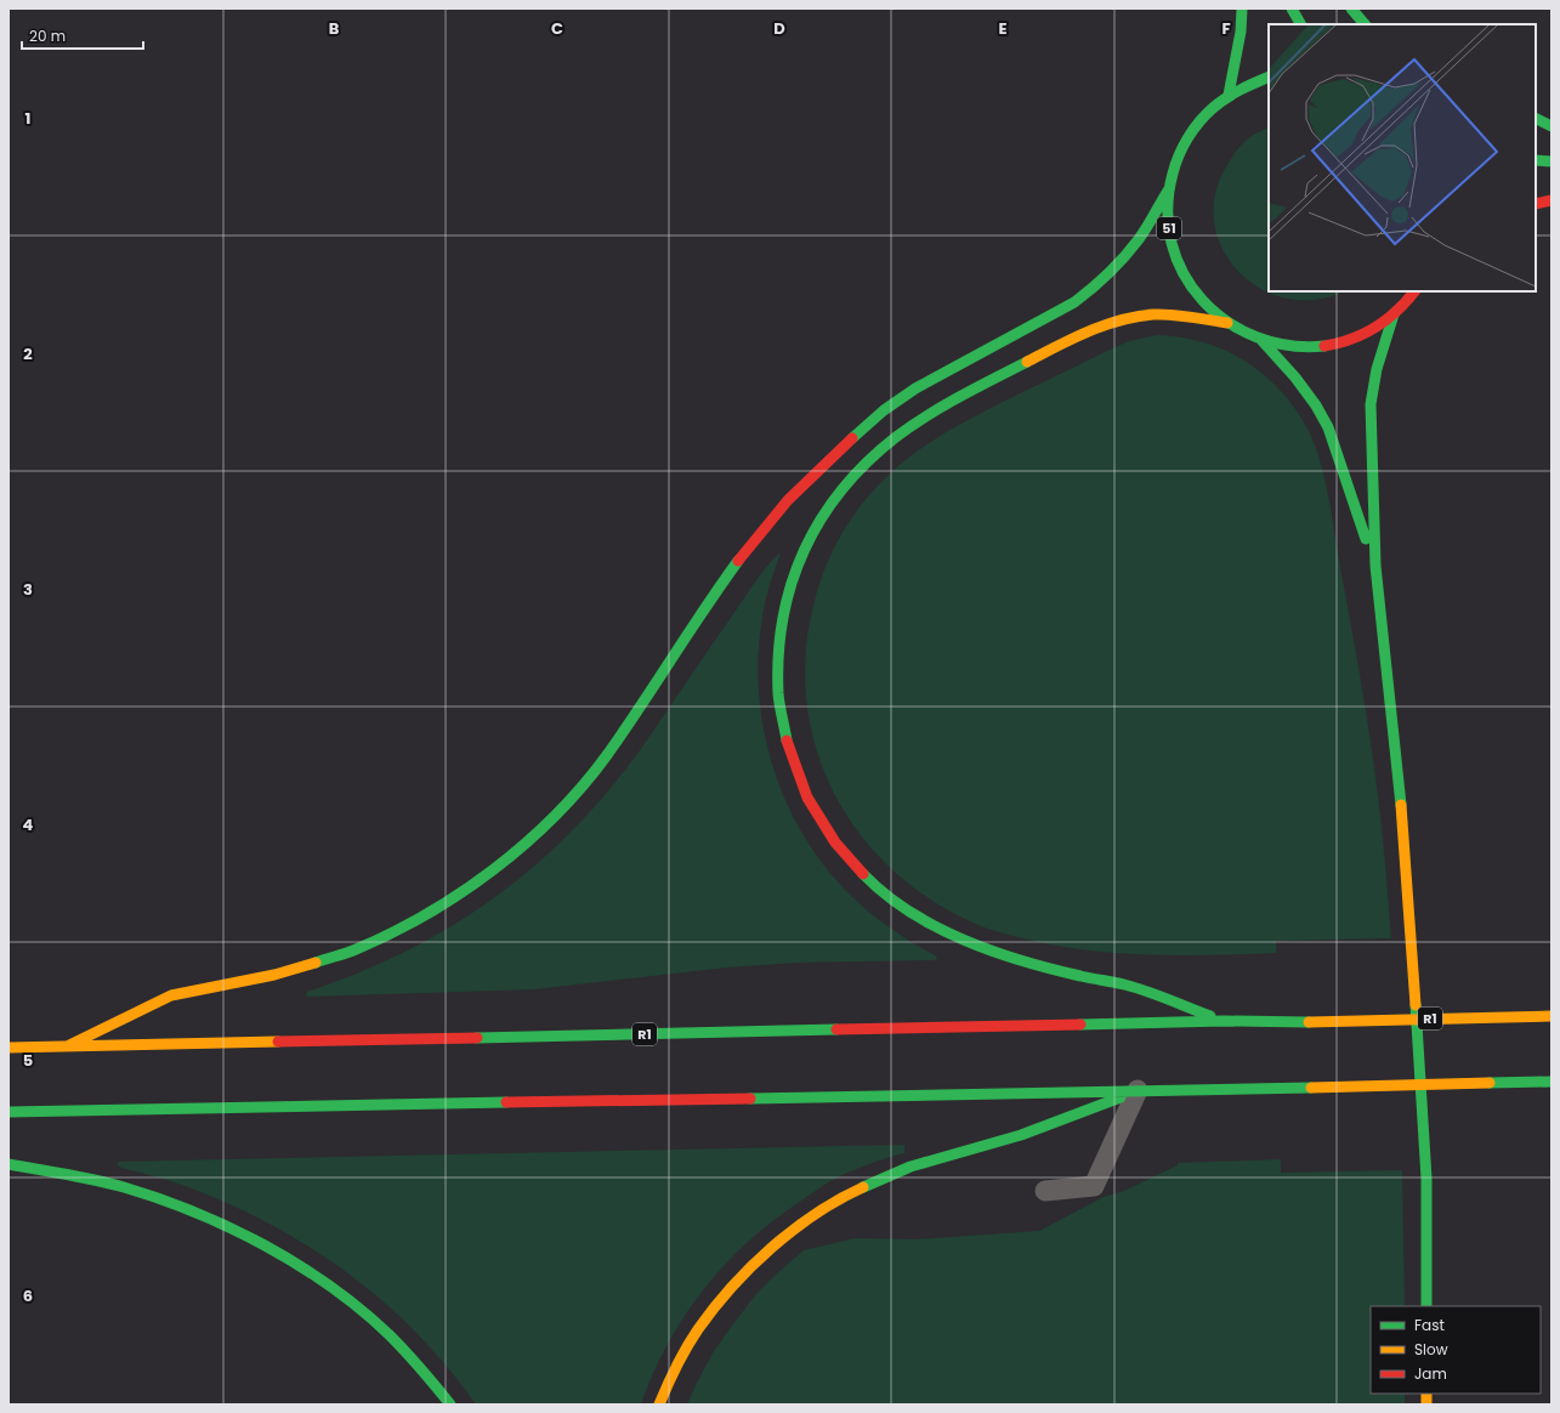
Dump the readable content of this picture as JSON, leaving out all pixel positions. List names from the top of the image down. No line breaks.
{"streets":{"main road":["51","R1"]},"legend":["Fast","Slow","Jam"],"scale_bar":"20 m","grid":{"columns":["B","C","D","E","F"],"rows":["1","2","3","4","5","6"]}}
